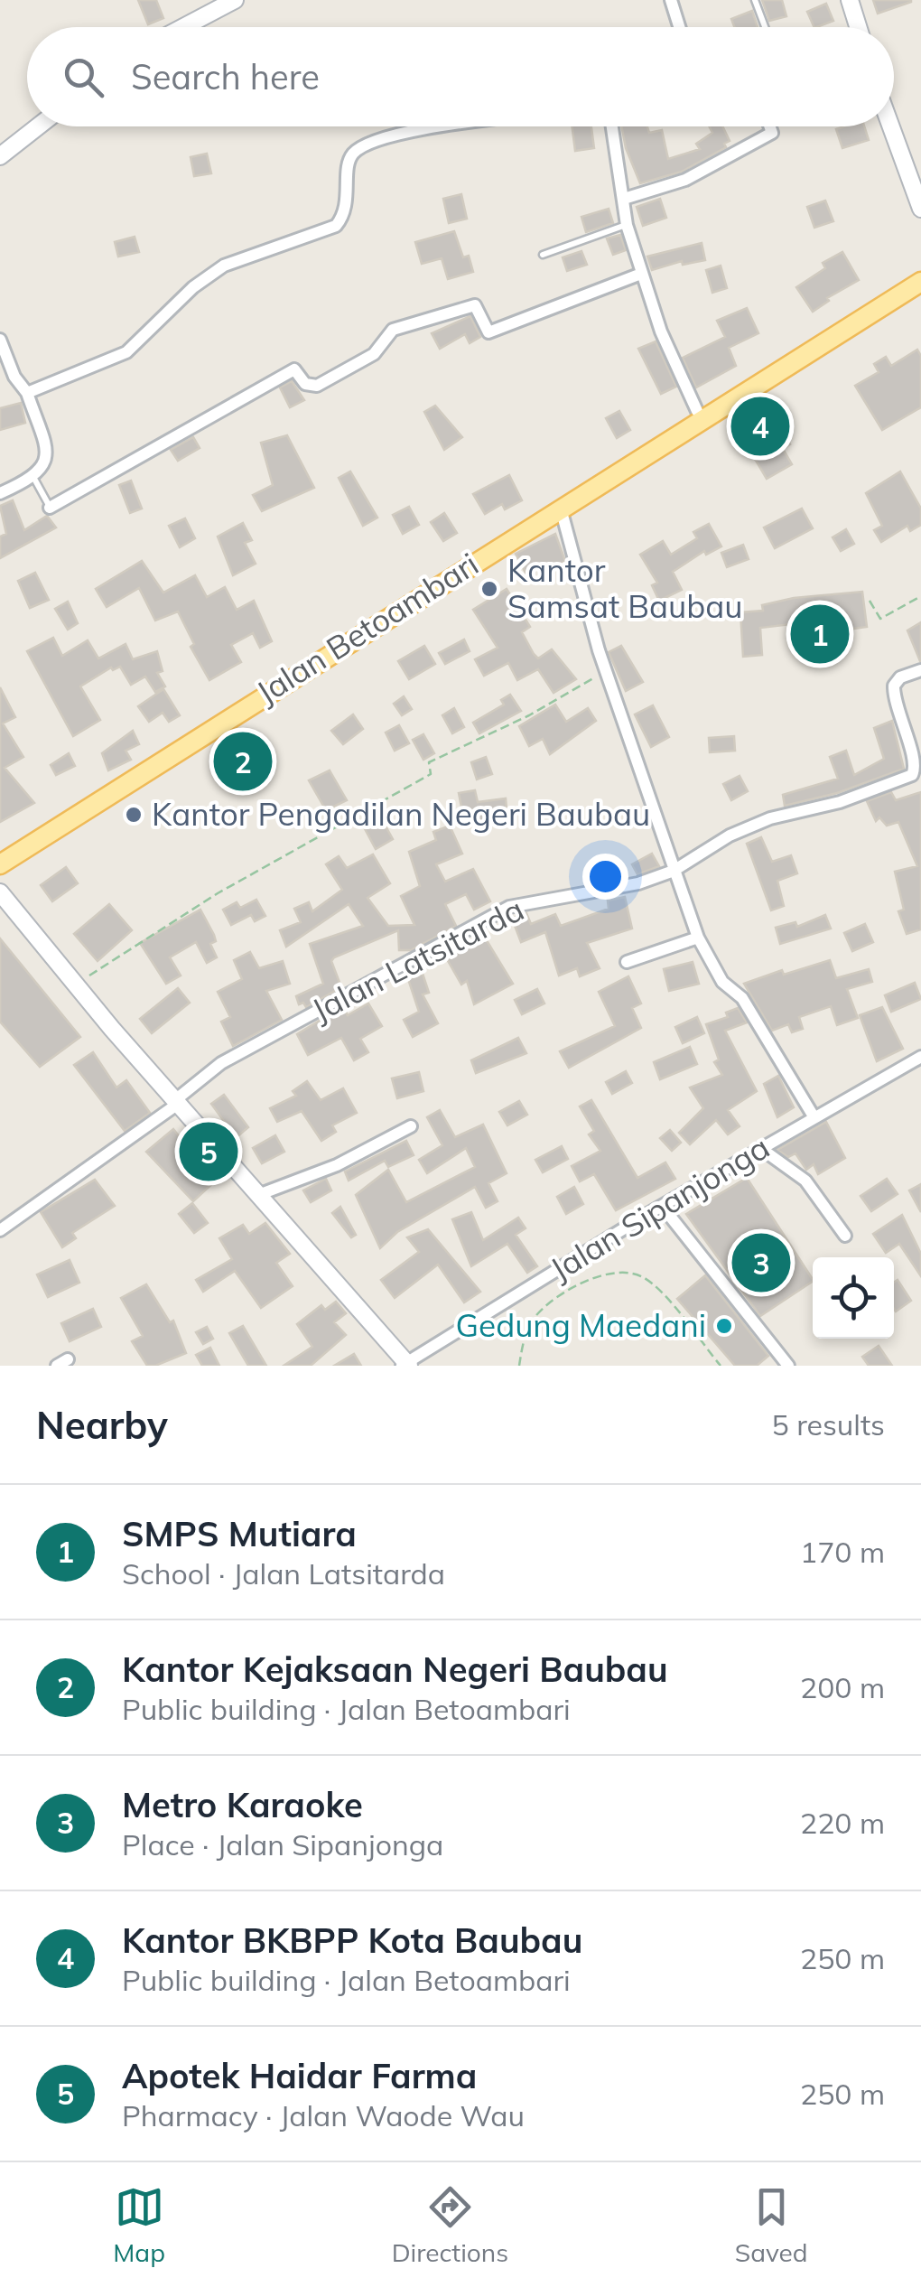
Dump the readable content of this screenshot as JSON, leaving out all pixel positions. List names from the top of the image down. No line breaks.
{"streets":{"main road":["Jalan Betoambari"],"street":["Jalan Latsitarda","Jalan Sipanjonga"]},"places":["Kantor Samsat Baubau","Kantor Pengadilan Negeri Baubau","Gedung Maedani"],"page":{"search":"Search here","pins":["4","1","2","5","3"],"heading":["Nearby","5 results"],"list":[{"mark":"1","name":"SMPS Mutiara","note":"School · Jalan Latsitarda","value":"170 m"},{"mark":"2","name":"Kantor Kejaksaan Negeri Baubau","note":"Public building · Jalan Betoambari","value":"200 m"},{"mark":"3","name":"Metro Karaoke","note":"Place · Jalan Sipanjonga","value":"220 m"},{"mark":"4","name":"Kantor BKBPP Kota Baubau","note":"Public building · Jalan Betoambari","value":"250 m"},{"mark":"5","name":"Apotek Haidar Farma","note":"Pharmacy · Jalan Waode Wau","value":"250 m"}],"nav":["Map","Directions","Saved"]}}
